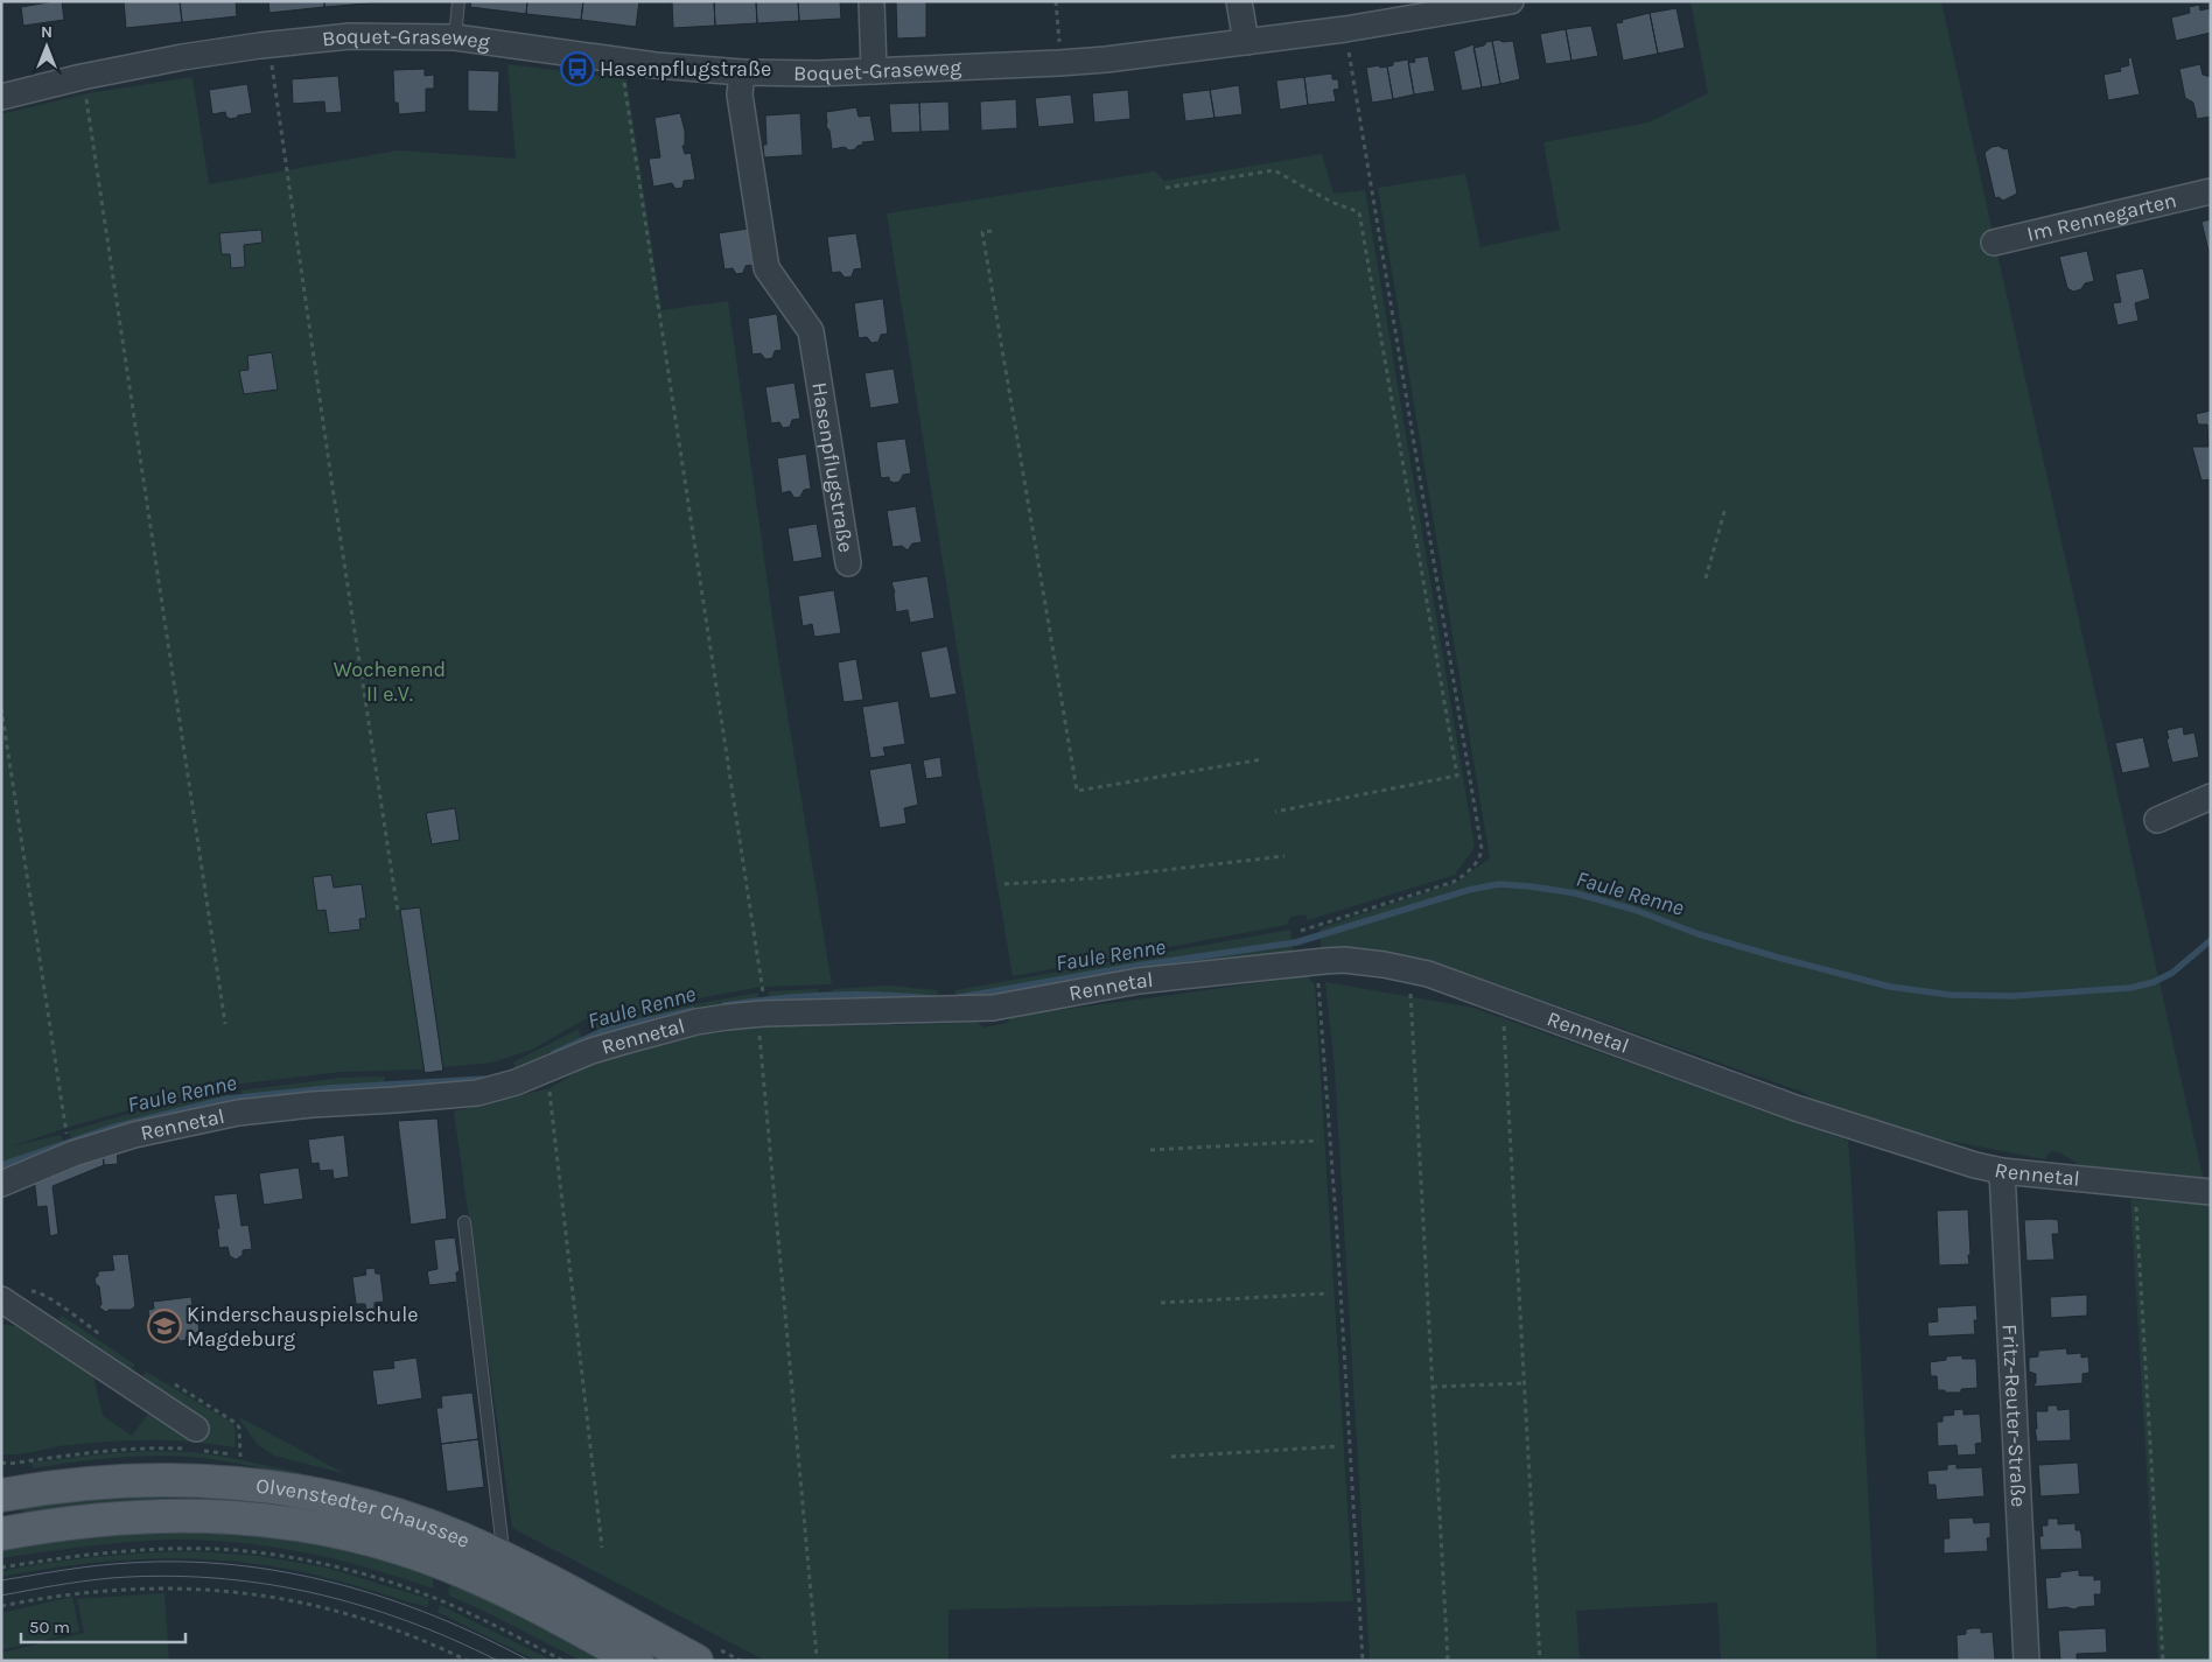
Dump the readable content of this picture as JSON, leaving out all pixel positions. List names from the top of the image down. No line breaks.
{"streets":{"main road":["Olvenstedter Chaussee"],"street":["Boquet-Graseweg","Im Rennegarten","Hasenpflugstraße","Rennetal","Fritz-Reuter-Straße"]},"crossings":[["Boquet-Graseweg","Hasenpflugstraße"],["Rennetal","Fritz-Reuter-Straße"]],"water":["Faule Renne"],"parks":["Wochenend II e.V."],"places":{"bus stop":["Hasenpflugstraße"],"school or university":["Kinderschauspielschule Magdeburg"]},"scale_bar":"50 m","north":"top"}
